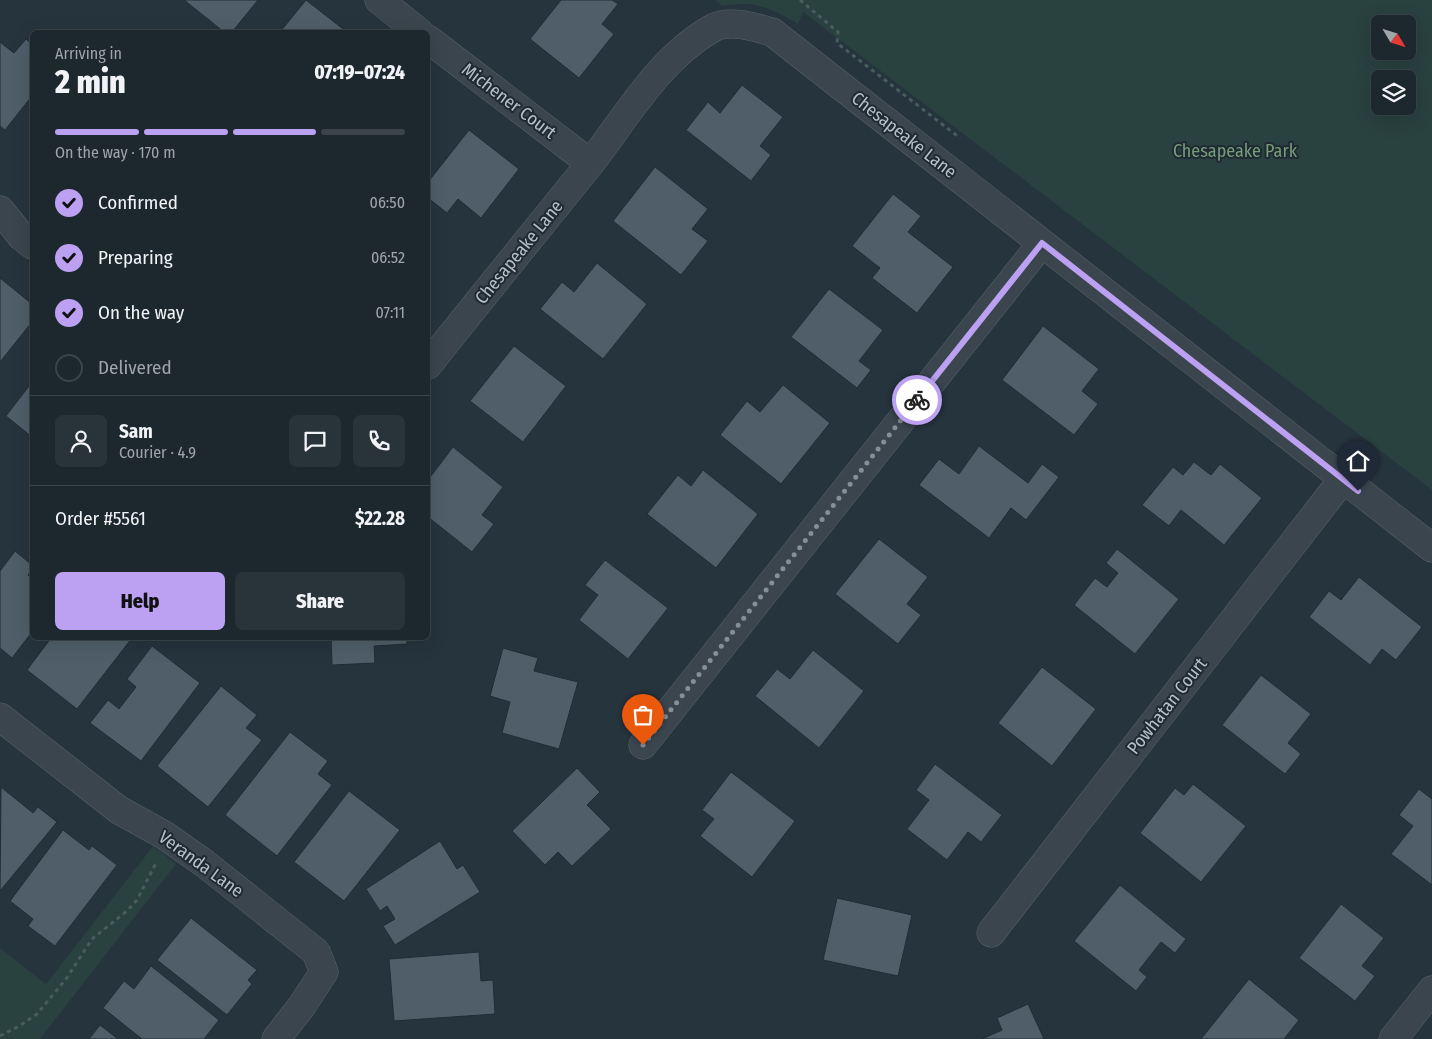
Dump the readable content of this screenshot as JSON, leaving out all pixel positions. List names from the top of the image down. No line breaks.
{"streets":{"street":["Michener Court","Chesapeake Lane","Powhatan Court","Veranda Lane"]},"crossings":[["Michener Court","Chesapeake Lane"],["Chesapeake Lane","Powhatan Court"]],"parks":["Chesapeake Park"],"north":"bottom right","page":{"heading":["2 min","Arriving in","07:19–07:24"],"panel":["Sam","Courier · 4.9","Order #5561","$22.28"],"bar":"On the way · 170 m","list":[["Confirmed","06:50"],["Preparing","06:52"],["On the way","07:11"],"Delivered"],"buttons":["Help","Share"]}}
